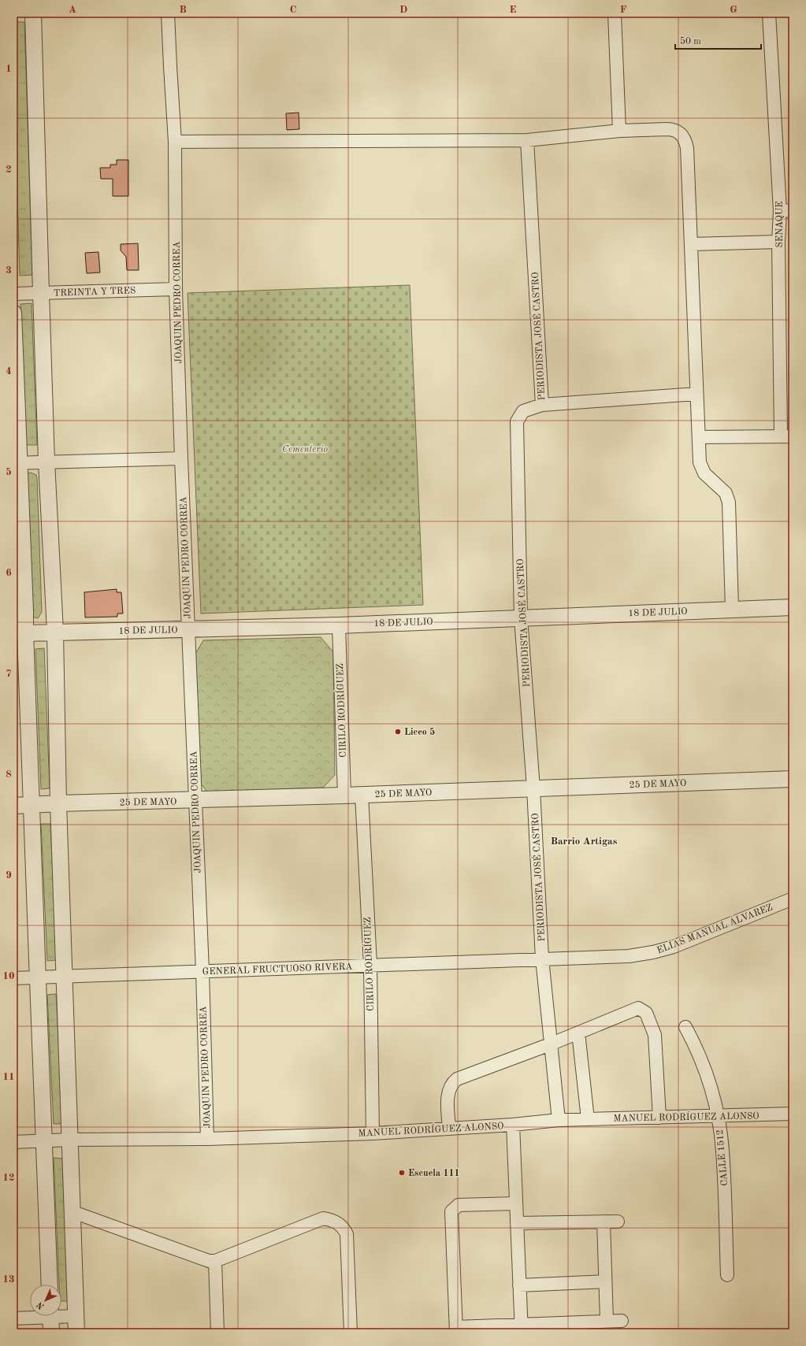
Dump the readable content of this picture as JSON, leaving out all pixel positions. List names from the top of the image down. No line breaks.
{"streets":{"street":["SENAQUE","TREINTA Y TRES","JOAQUIN PEDRO CORREA","PERIODISTA JOSÉ CASTRO","18 DE JULIO","CIRILO RODRÍGUEZ","25 DE MAYO","ELÍAS MANUAL ÁLVAREZ","GENERAL FRUCTUOSO RIVERA","MANUEL RODRÍGUEZ ALONSO","CALLE 1512"]},"crossings":[["TREINTA Y TRES","JOAQUIN PEDRO CORREA"],["JOAQUIN PEDRO CORREA","18 DE JULIO"],["JOAQUIN PEDRO CORREA","25 DE MAYO"],["JOAQUIN PEDRO CORREA","GENERAL FRUCTUOSO RIVERA"],["JOAQUIN PEDRO CORREA","MANUEL RODRÍGUEZ ALONSO"],["PERIODISTA JOSÉ CASTRO","18 DE JULIO"],["PERIODISTA JOSÉ CASTRO","25 DE MAYO"],["PERIODISTA JOSÉ CASTRO","ELÍAS MANUAL ÁLVAREZ"],["PERIODISTA JOSÉ CASTRO","GENERAL FRUCTUOSO RIVERA"],["PERIODISTA JOSÉ CASTRO","MANUEL RODRÍGUEZ ALONSO"],["18 DE JULIO","CIRILO RODRÍGUEZ"],["CIRILO RODRÍGUEZ","25 DE MAYO"],["CIRILO RODRÍGUEZ","GENERAL FRUCTUOSO RIVERA"],["CIRILO RODRÍGUEZ","MANUEL RODRÍGUEZ ALONSO"],["ELÍAS MANUAL ÁLVAREZ","GENERAL FRUCTUOSO RIVERA"],["MANUEL RODRÍGUEZ ALONSO","CALLE 1512"]],"districts":["Barrio Artigas"],"parks":["Cementerio"],"places":["Liceo 5","Escuela 111"],"scale_bar":"50 m","north":"bottom left","grid":{"columns":["A","B","C","D","E","F","G"],"rows":["1","2","3","4","5","6","7","8","9","10","11","12","13"]}}
